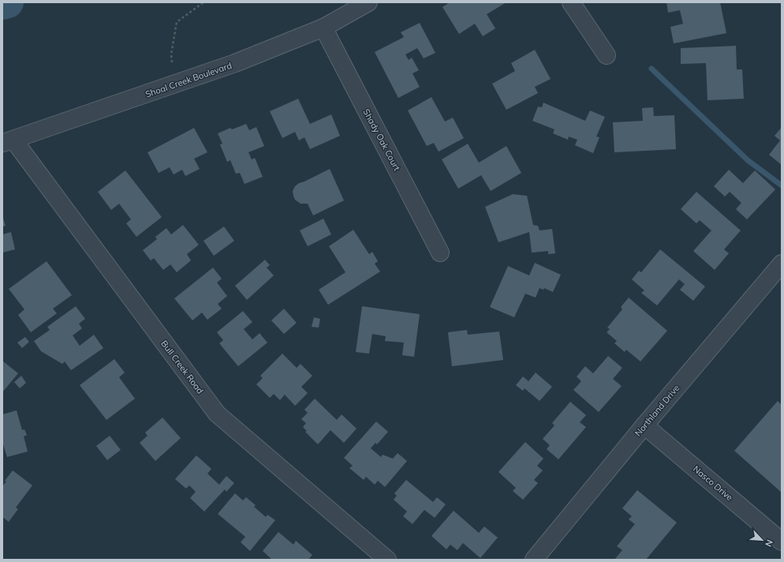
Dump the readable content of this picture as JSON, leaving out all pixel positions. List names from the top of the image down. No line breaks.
{"streets":{"street":["Shoal Creek Boulevard","Shady Oak Court","Bull Creek Road","Northland Drive","Nasco Drive"]},"crossings":[["Shoal Creek Boulevard","Shady Oak Court"],["Shoal Creek Boulevard","Bull Creek Road"],["Northland Drive","Nasco Drive"]],"north":"bottom right"}
